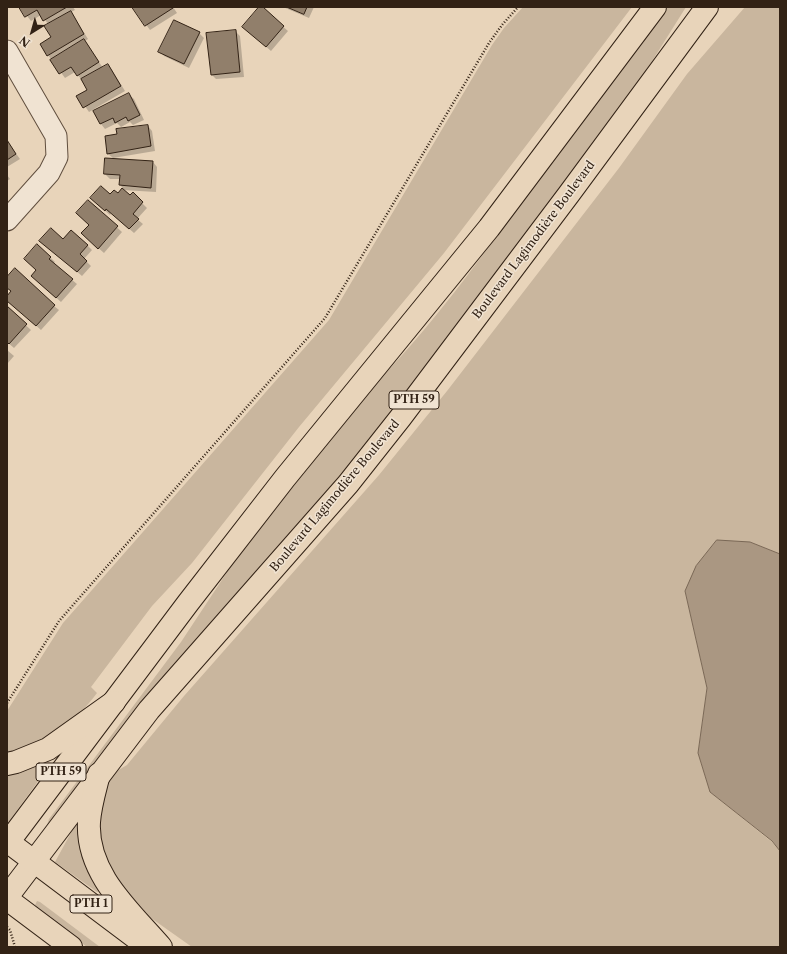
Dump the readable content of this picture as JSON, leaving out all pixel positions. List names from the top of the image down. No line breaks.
{"streets":{"main road":["Boulevard Lagimodière Boulevard","PTH 59","PTH 1"]},"crossings":[["Boulevard Lagimodière Boulevard","PTH 1"],["PTH 59","PTH 1"]],"north":"bottom left"}
